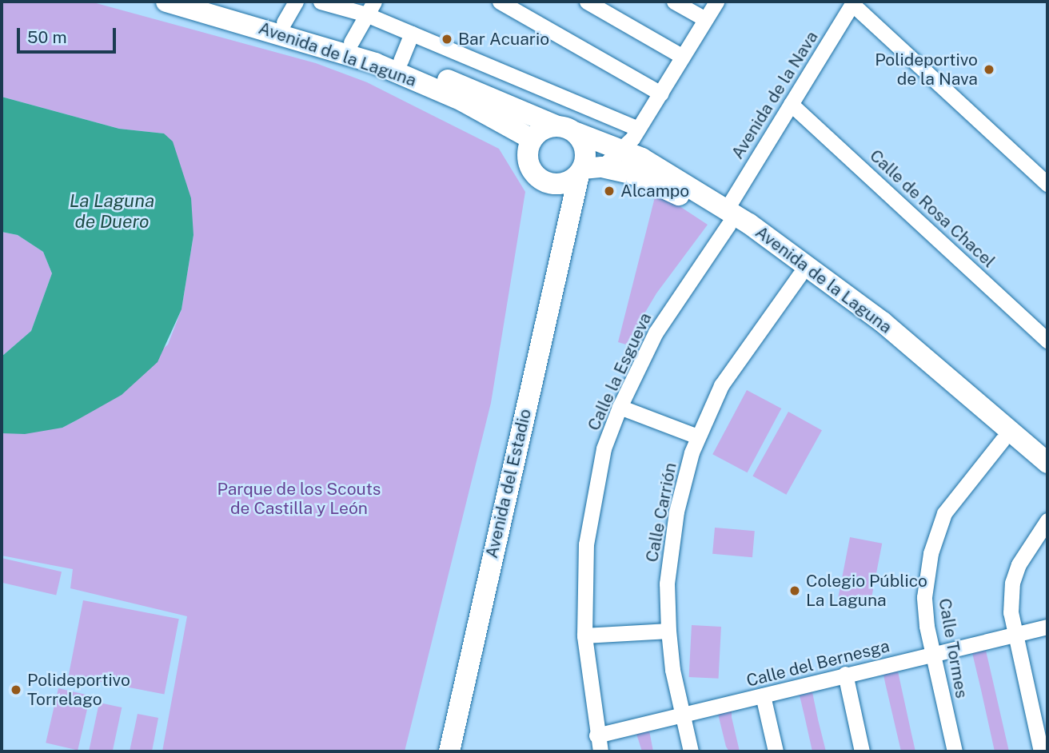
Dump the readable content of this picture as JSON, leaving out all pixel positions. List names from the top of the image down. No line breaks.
{"streets":{"street":["Avenida de la Laguna","Avenida de la Nava","Calle de Rosa Chacel","Calle la Esgueva","Avenida del Estadio","Calle Carrión","Calle Tormes","Calle del Bernesga"]},"crossings":[["Avenida de la Laguna","Avenida de la Nava"],["Avenida de la Laguna","Calle la Esgueva"],["Avenida de la Laguna","Avenida del Estadio"],["Avenida de la Laguna","Calle Carrión"],["Avenida de la Laguna","Calle Tormes"],["Avenida de la Nava","Calle de Rosa Chacel"],["Avenida de la Nava","Calle la Esgueva"],["Calle la Esgueva","Calle del Bernesga"],["Calle Carrión","Calle del Bernesga"],["Calle Tormes","Calle del Bernesga"]],"water":["La Laguna de Duero"],"parks":["Parque de los Scouts de Castilla y León"],"places":["Bar Acuario","Polideportivo de la Nava","Alcampo","Colegio Público La Laguna","Polideportivo Torrelago"],"scale_bar":"50 m"}
